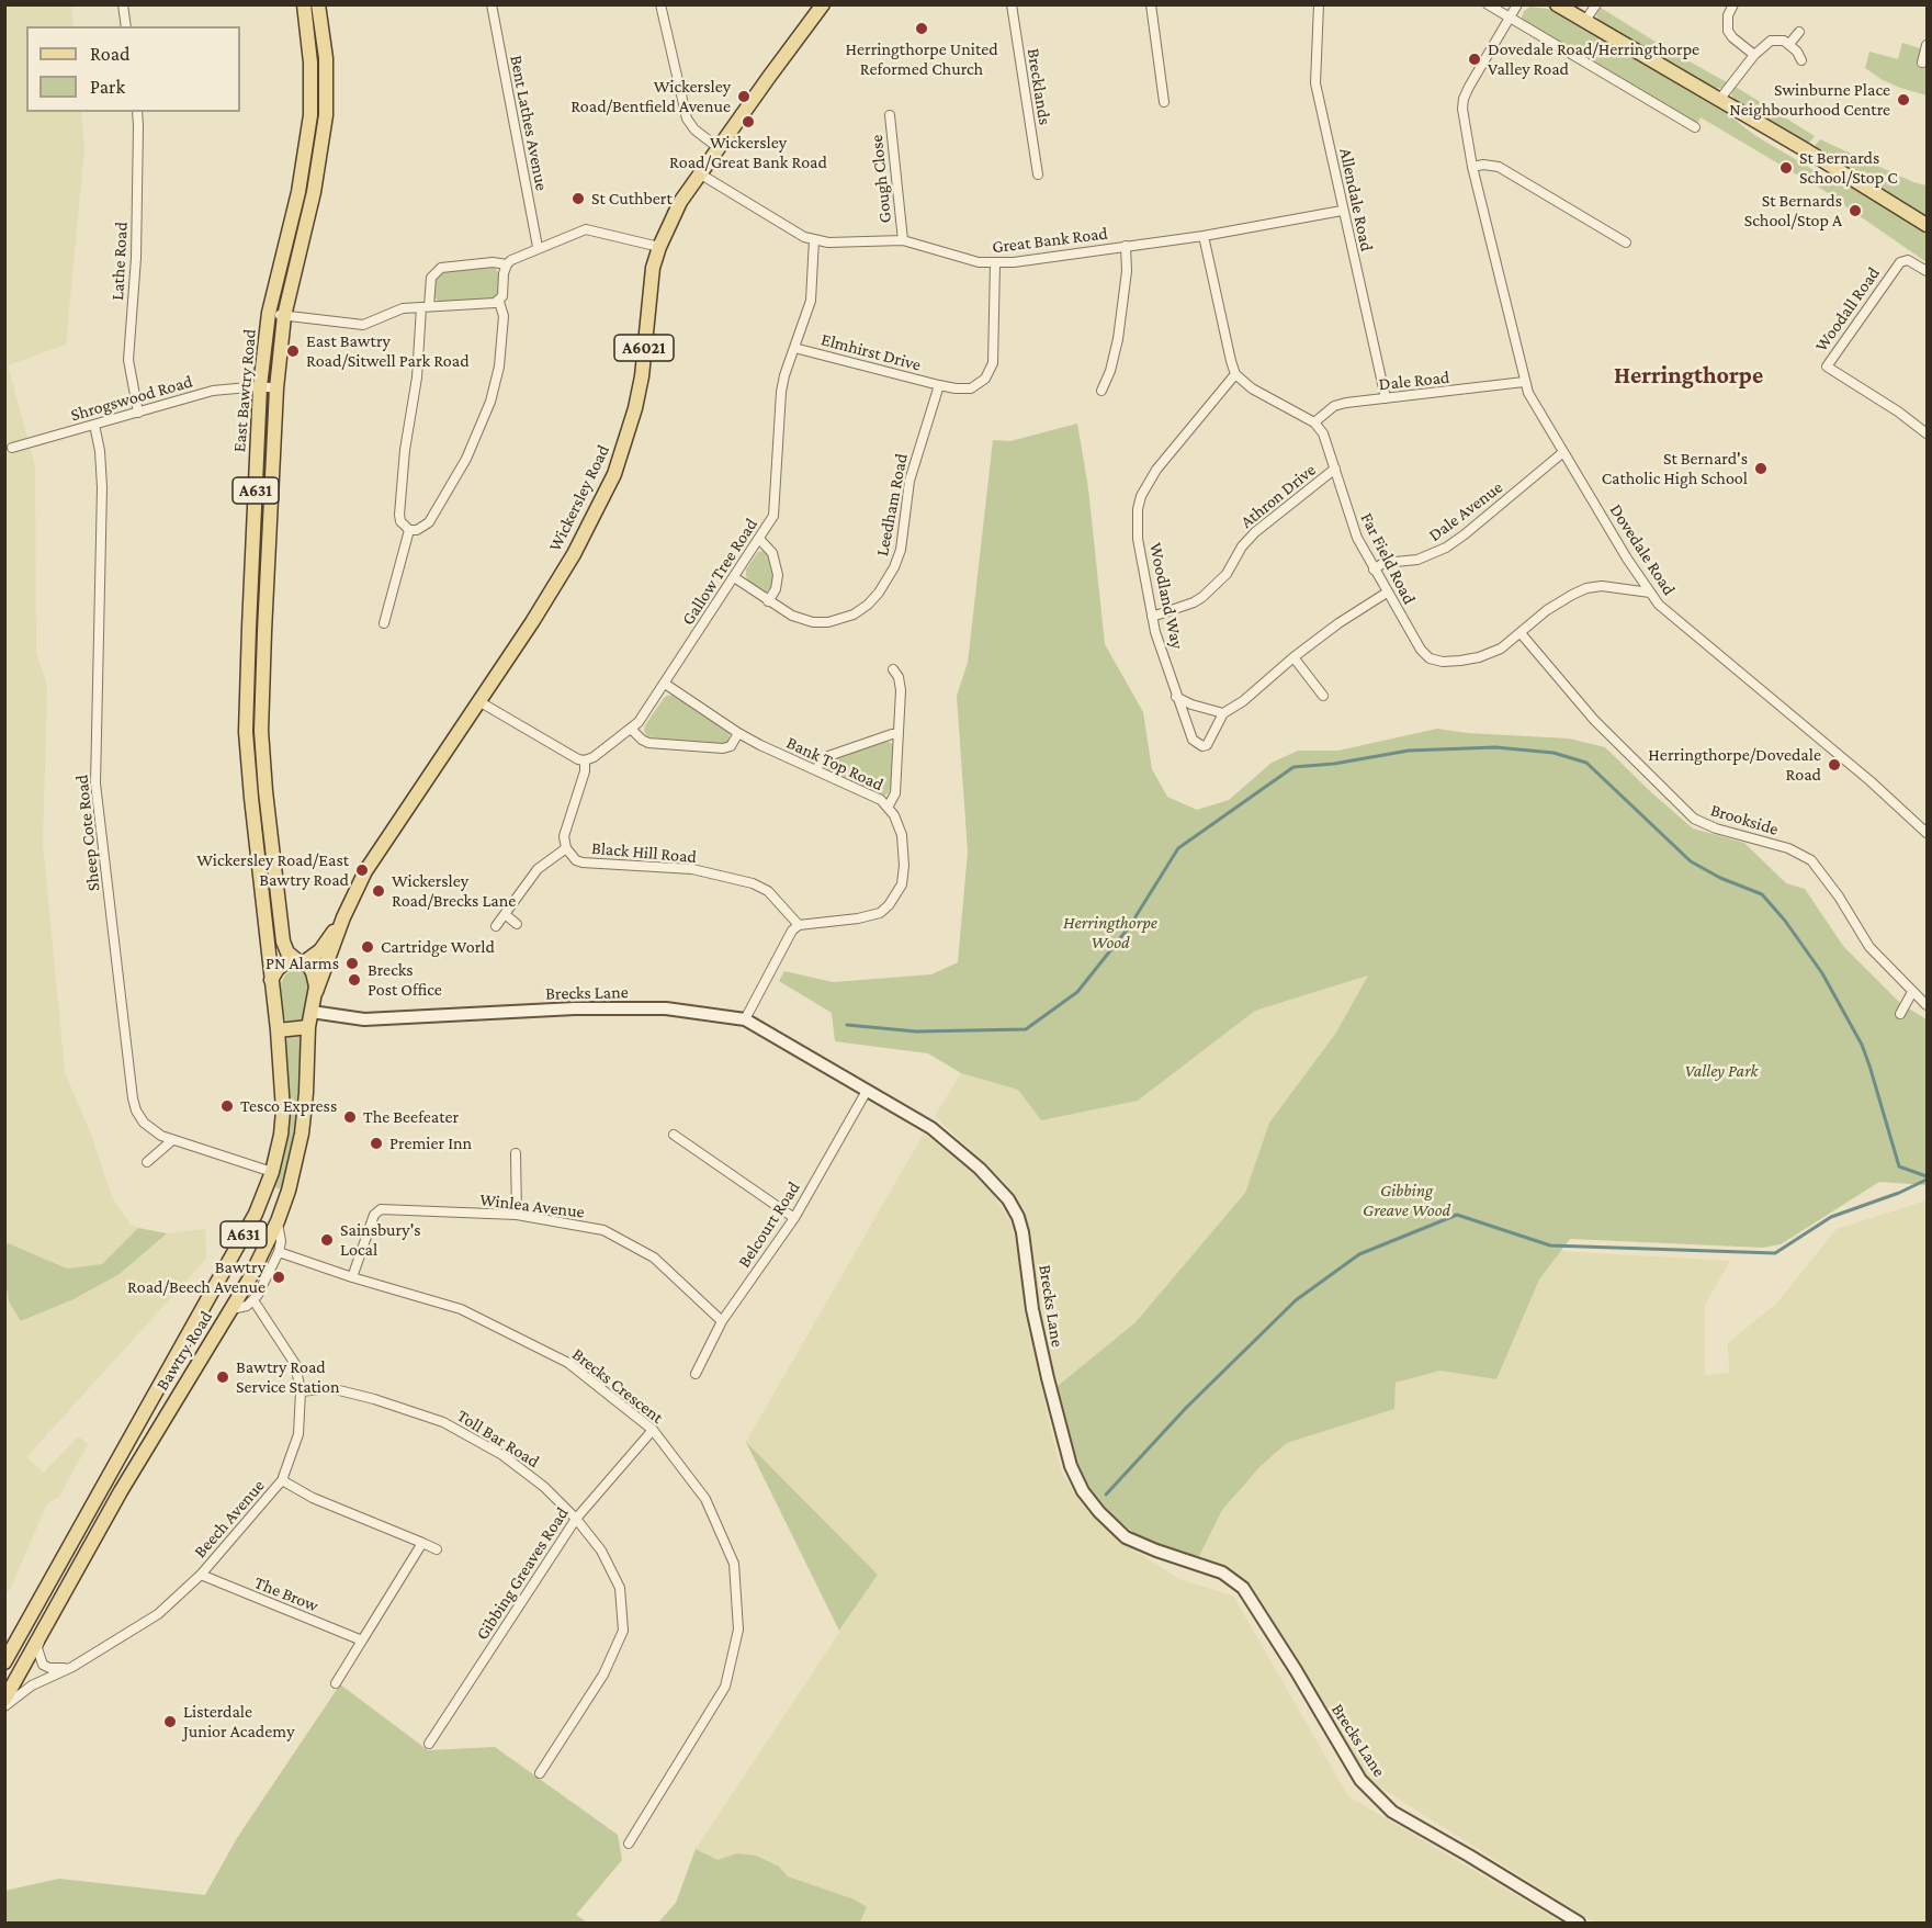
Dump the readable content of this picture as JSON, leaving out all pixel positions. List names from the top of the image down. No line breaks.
{"streets":{"main road":["A6021","East Bawtry Road","A631","Wickersley Road","Bawtry Road"],"street":["Brecklands","Bent Lathes Avenue","Gough Close","Allendale Road","Great Bank Road","Lathe Road","Woodall Road","Elmhirst Drive","Dale Road","Shrogswood Road","Athron Drive","Leedham Road","Dale Avenue","Dovedale Road","Far Field Road","Gallow Tree Road","Woodland Way","Bank Top Road","Brookside","Sheep Cote Road","Black Hill Road","Brecks Lane","Winlea Avenue","Belcourt Road","Brecks Crescent","Toll Bar Road","Beech Avenue","Gibbing Greaves Road","The Brow"]},"crossings":[["Gough Close","Great Bank Road"],["Allendale Road","Great Bank Road"],["Allendale Road","Dale Road"],["Great Bank Road","Wickersley Road"],["Great Bank Road","Gallow Tree Road"],["Lathe Road","Shrogswood Road"],["Elmhirst Drive","Leedham Road"],["Elmhirst Drive","Gallow Tree Road"],["Dale Road","Dovedale Road"],["Dale Road","Far Field Road"],["East Bawtry Road","Shrogswood Road"],["East Bawtry Road","A631"],["East Bawtry Road","Wickersley Road"],["East Bawtry Road","Bawtry Road"],["Shrogswood Road","Sheep Cote Road"],["A631","Wickersley Road"],["A631","Bawtry Road"],["Athron Drive","Far Field Road"],["Athron Drive","Woodland Way"],["Wickersley Road","Bawtry Road"],["Leedham Road","Gallow Tree Road"],["Dale Avenue","Dovedale Road"],["Dale Avenue","Far Field Road"],["Dovedale Road","Far Field Road"],["Far Field Road","Woodland Way"],["Far Field Road","Brookside"],["Gallow Tree Road","Bank Top Road"],["Gallow Tree Road","Black Hill Road"],["Bank Top Road","Black Hill Road"],["Sheep Cote Road","Bawtry Road"],["Brecks Lane","Belcourt Road"],["Brecks Lane","Bawtry Road"],["Winlea Avenue","Belcourt Road"],["Winlea Avenue","Brecks Crescent"],["Brecks Crescent","Gibbing Greaves Road"],["Toll Bar Road","Beech Avenue"],["Toll Bar Road","Gibbing Greaves Road"],["Beech Avenue","The Brow"]],"districts":["Herringthorpe"],"parks":["Herringthorpe Wood","Valley Park","Gibbing Greave Wood"],"places":["Herringthorpe United Reformed Church","Dovedale Road/Herringthorpe Valley Road","Wickersley Road/Bentfield Avenue","Swinburne Place Neighbourhood Centre","Wickersley Road/Great Bank Road","St Bernards School/Stop C","St Cuthbert","St Bernards School/Stop A","East Bawtry Road/Sitwell Park Road","St Bernard's Catholic High School","Herringthorpe/Dovedale Road","Wickersley Road/East Bawtry Road","Wickersley Road/Brecks Lane","Cartridge World","PN Alarms","Brecks Post Office","Tesco Express","The Beefeater","Premier Inn","Sainsbury's Local","Bawtry Road/Beech Avenue","Bawtry Road Service Station","Listerdale Junior Academy"],"legend":["Road","Park"]}
